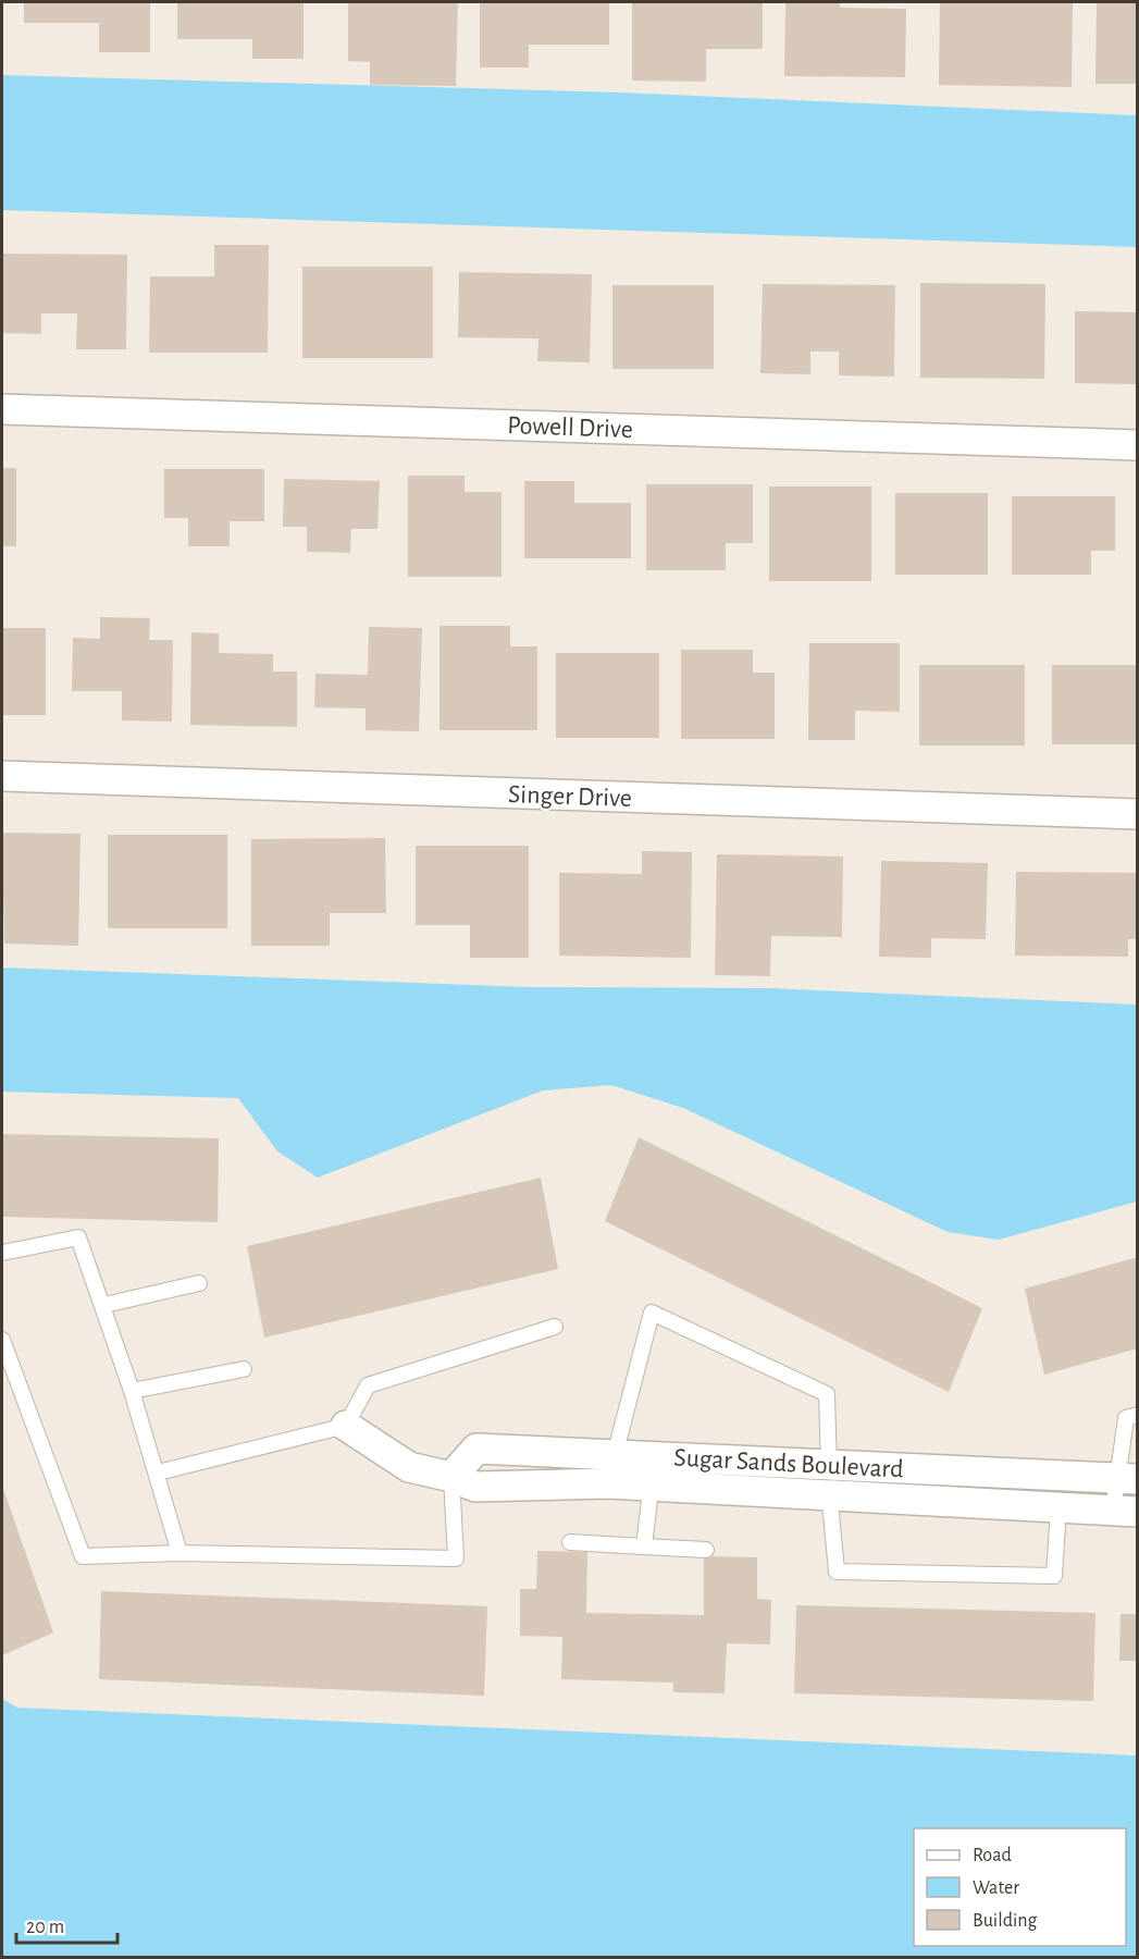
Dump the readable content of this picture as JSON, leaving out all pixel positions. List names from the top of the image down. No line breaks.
{"streets":{"street":["Powell Drive","Singer Drive","Sugar Sands Boulevard"]},"legend":["Road","Water","Building"],"scale_bar":"20 m"}
